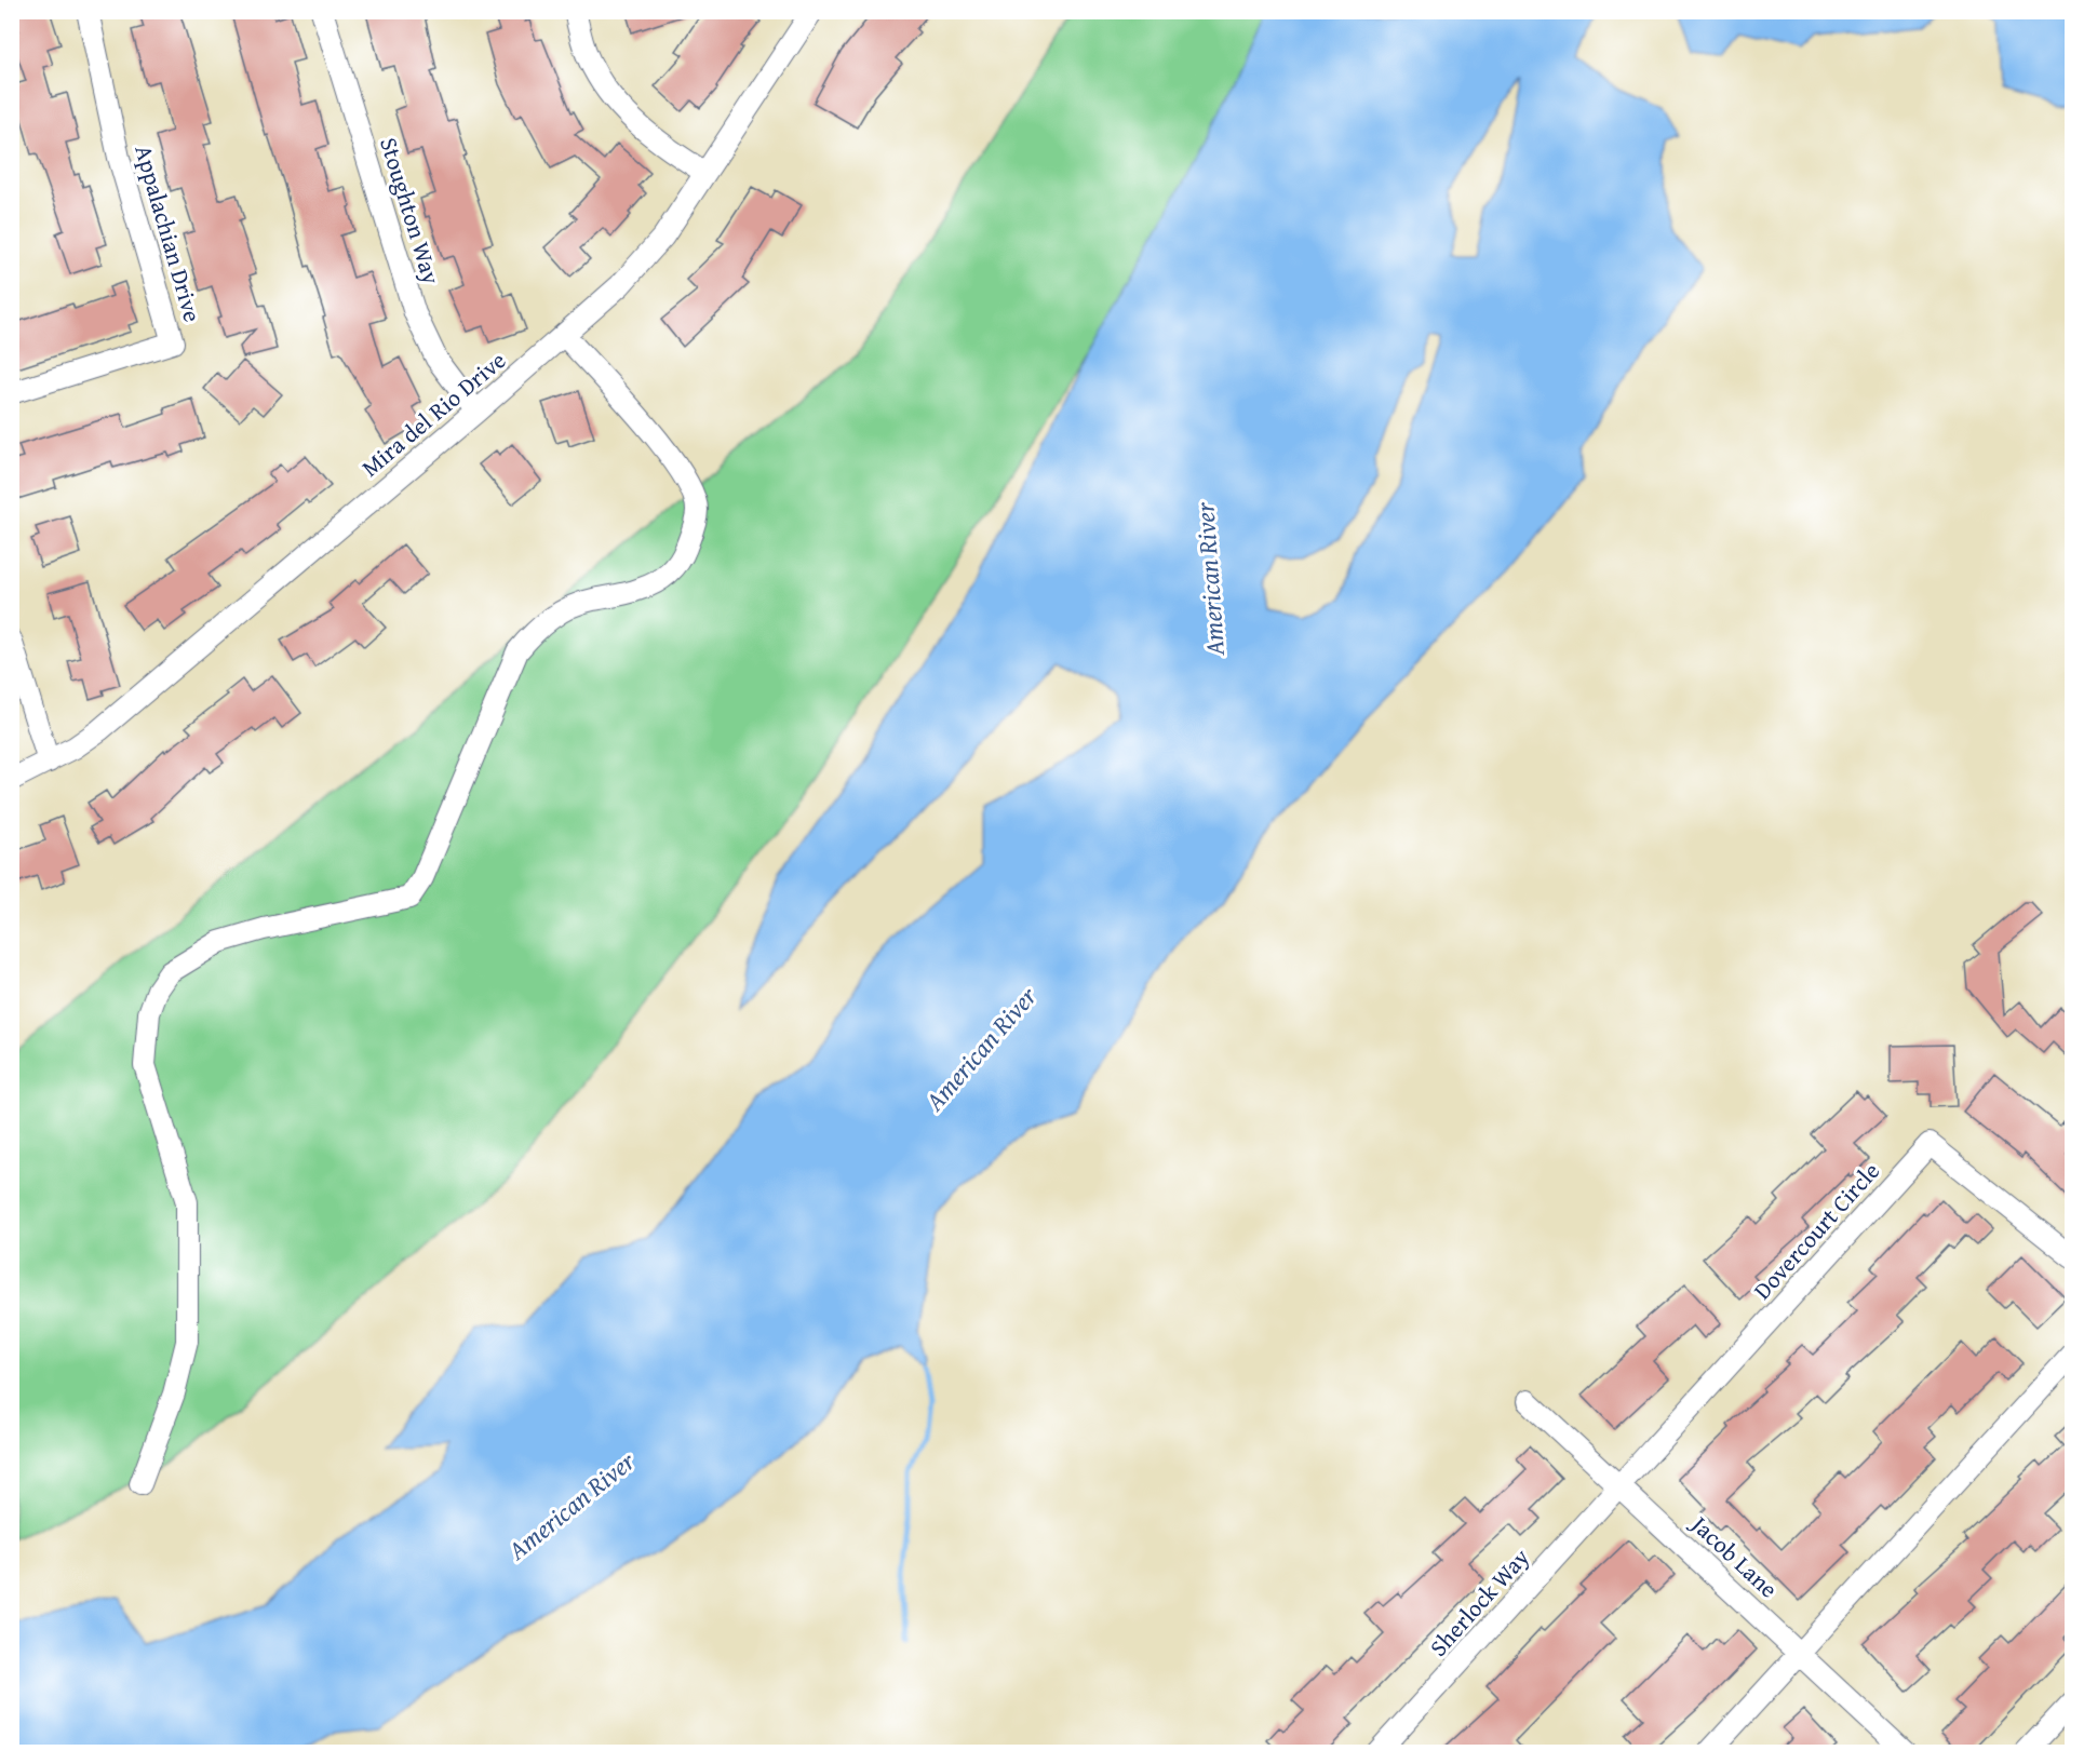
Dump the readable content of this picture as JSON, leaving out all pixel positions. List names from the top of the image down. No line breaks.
{"streets":{"street":["Stoughton Way","Appalachian Drive","Mira del Rio Drive","Dovercourt Circle","Jacob Lane","Sherlock Way"]},"crossings":[["Stoughton Way","Mira del Rio Drive"],["Dovercourt Circle","Jacob Lane"],["Dovercourt Circle","Sherlock Way"],["Jacob Lane","Sherlock Way"]],"water":["American River"]}
